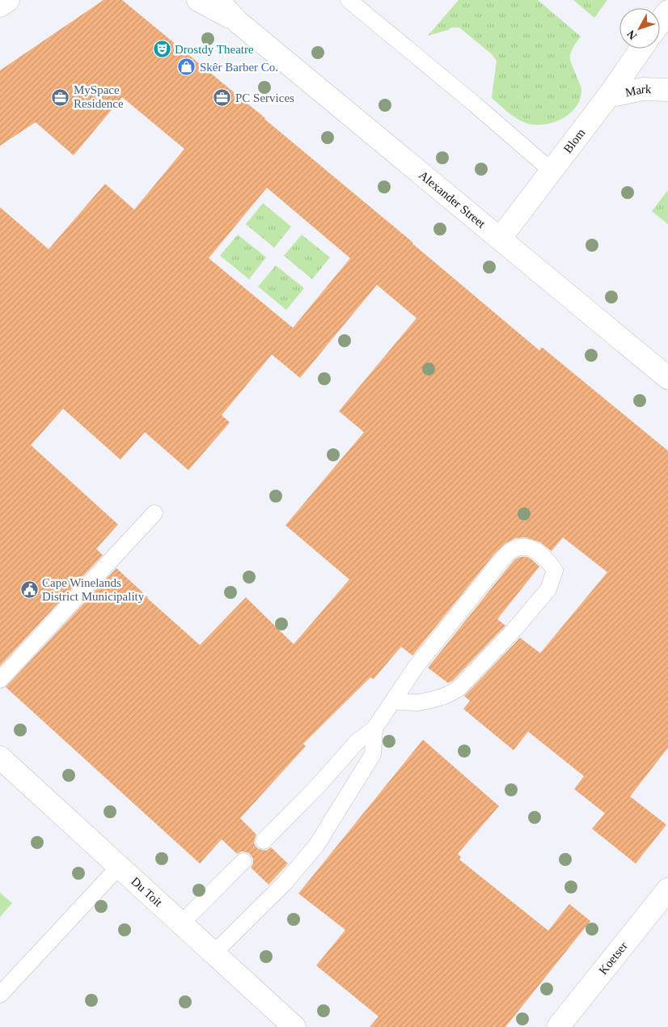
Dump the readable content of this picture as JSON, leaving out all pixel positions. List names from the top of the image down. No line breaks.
{"streets":{"street":["Mark","Blom","Alexander Street","Du Toit","Koetser"]},"crossings":[["Mark","Blom"],["Blom","Alexander Street"]],"places":{"theatre":["Drostdy Theatre"],"shop":["Skêr Barber Co."],"office":["MySpace Residence","PC Services"],"public building":["Cape Winelands District Municipality"]},"north":"bottom left"}
